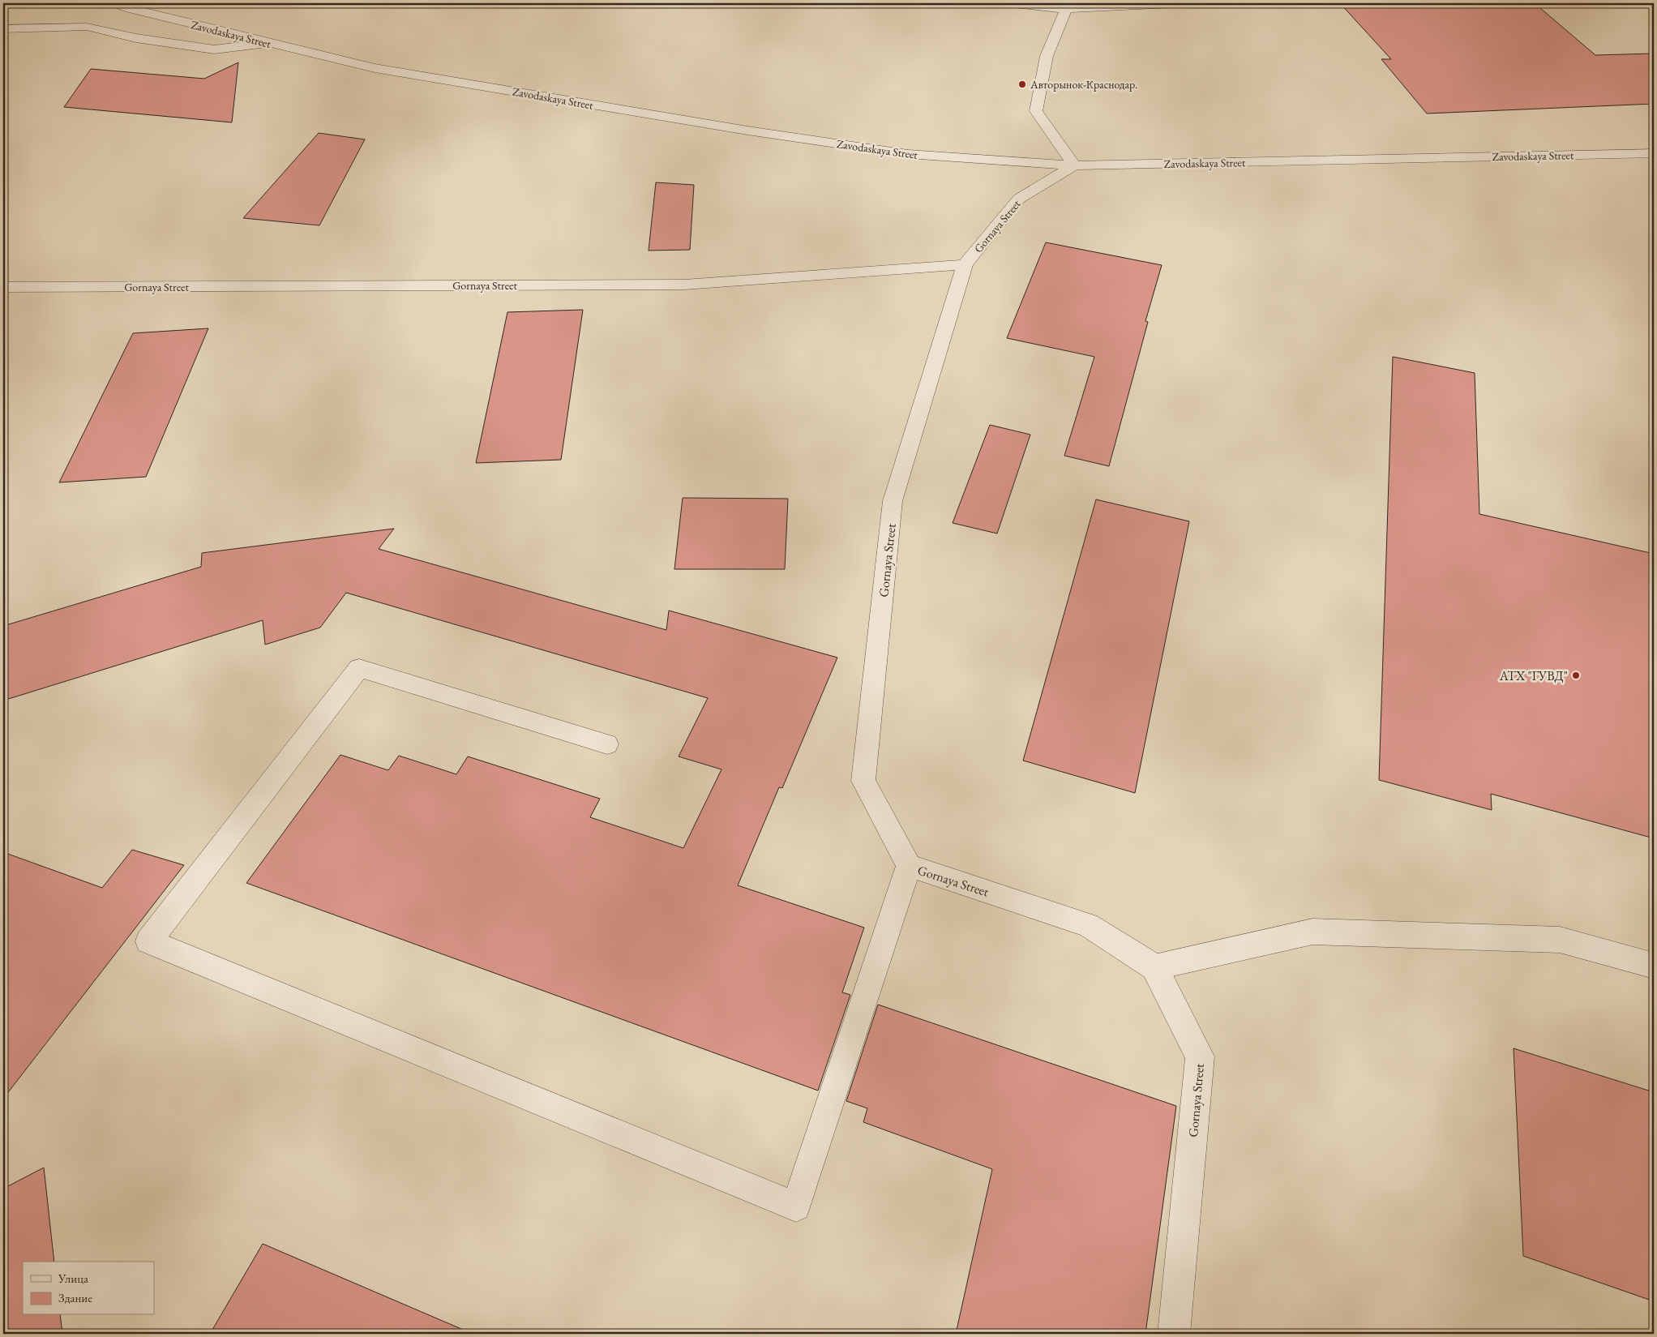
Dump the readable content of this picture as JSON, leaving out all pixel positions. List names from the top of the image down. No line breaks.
{"streets":{"street":["Zavodaskaya Street","Gornaya Street"]},"crossings":[["Zavodaskaya Street","Gornaya Street"]],"places":["Авторынок-Краснодар.","АТХ \"ГУВД\""],"legend":["Улица","Здание"]}
